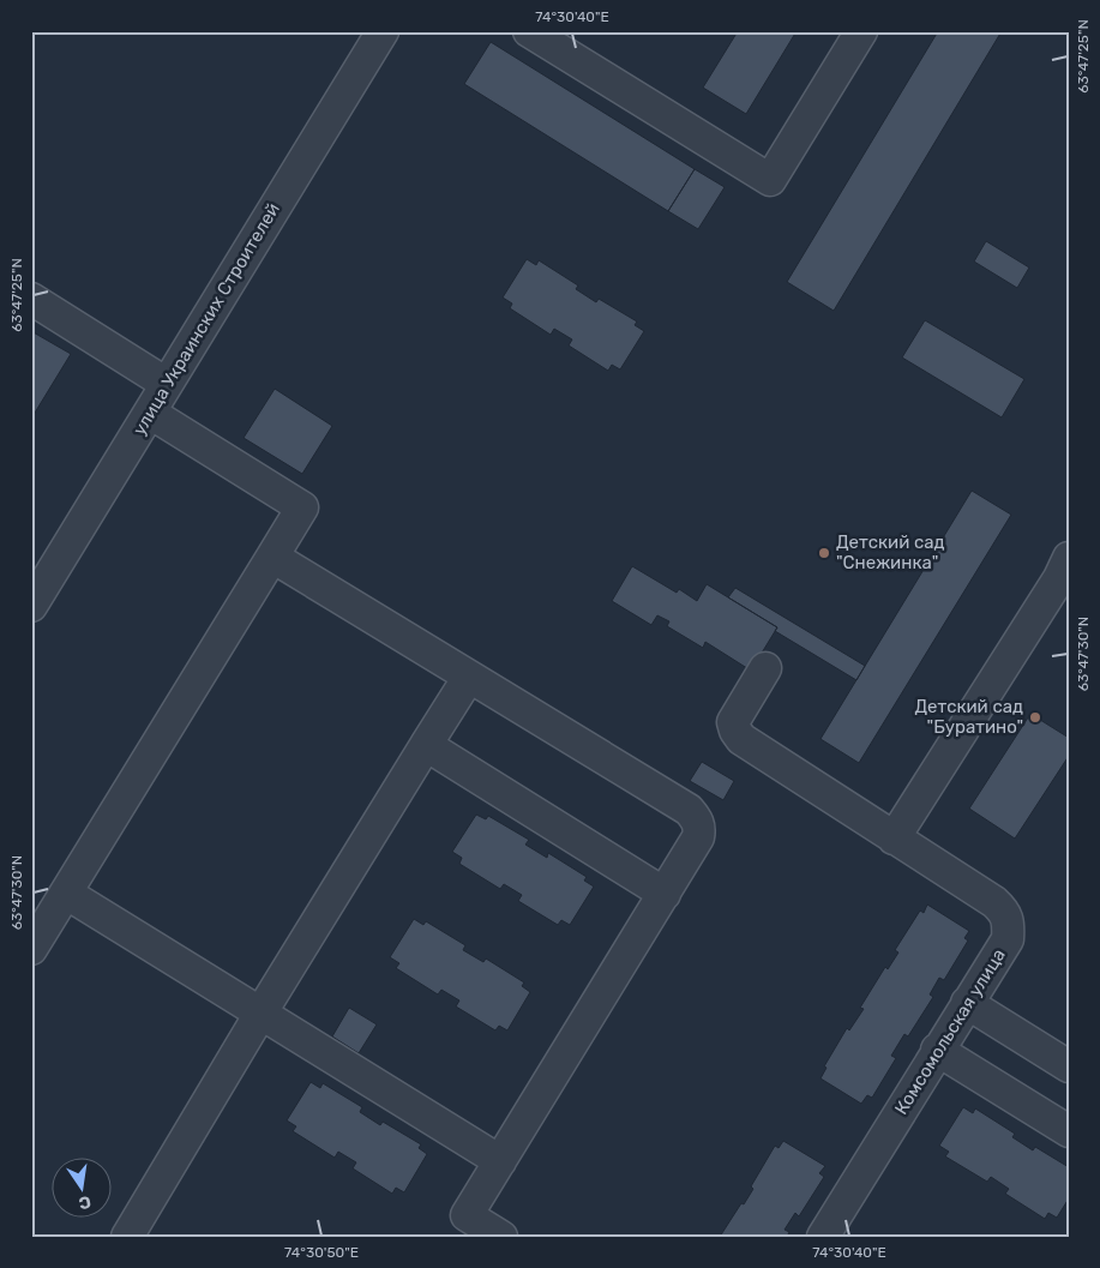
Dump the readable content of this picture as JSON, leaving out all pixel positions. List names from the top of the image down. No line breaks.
{"streets":{"street":["улица Украинских Строителей","Комсомольская улица"]},"places":["Детский сад \"Снежинка\"","Детский сад \"Буратино\""],"north":"bottom","coordinates":["74°30'40\"E","63°47'25\"N","63°47'30\"N","74°30'50\"E"]}
